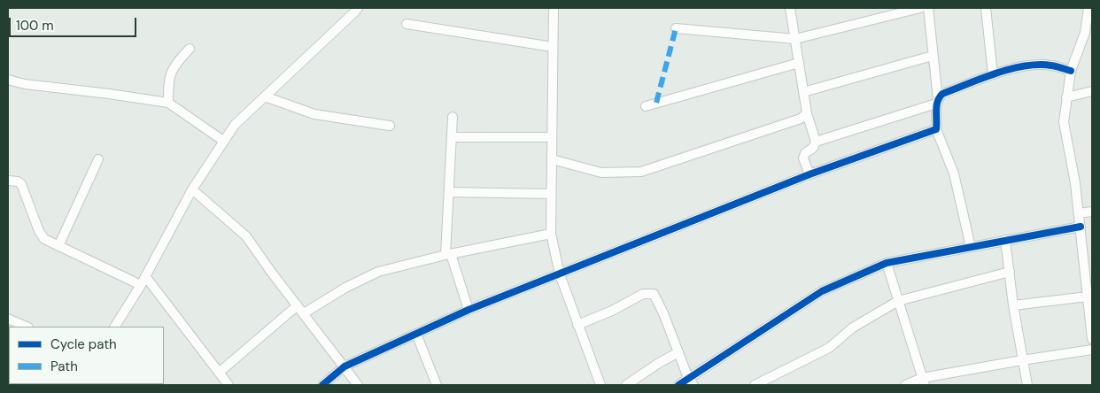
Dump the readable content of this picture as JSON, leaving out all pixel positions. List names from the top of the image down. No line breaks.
{"legend":["Cycle path","Path"],"scale_bar":"100 m"}
